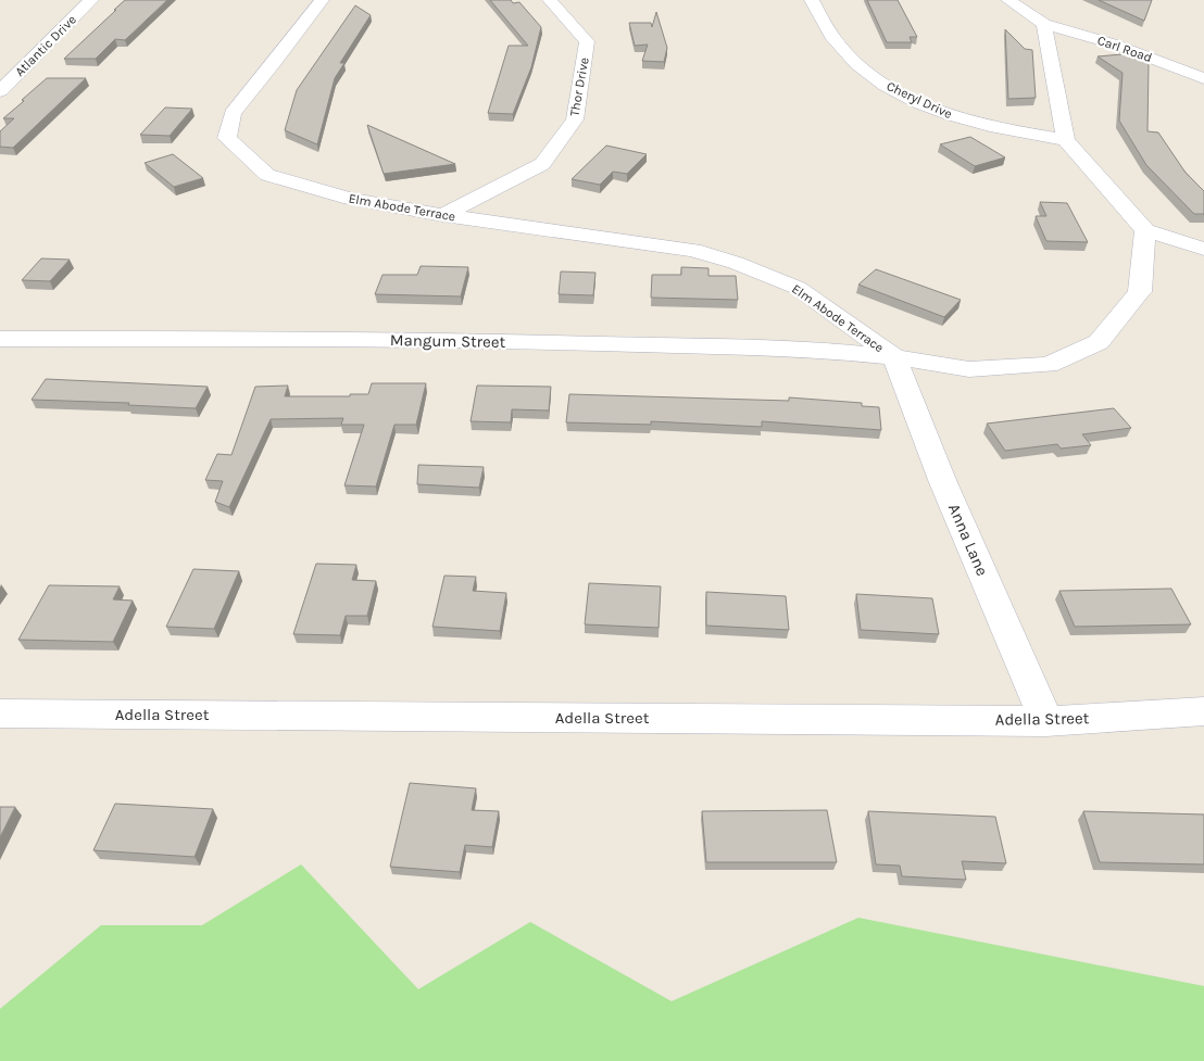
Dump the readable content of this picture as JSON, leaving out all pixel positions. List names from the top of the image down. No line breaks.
{"streets":{"street":["Atlantic Drive","Carl Road","Thor Drive","Cheryl Drive","Elm Abode Terrace","Mangum Street","Anna Lane","Adella Street"]},"crossings":[["Thor Drive","Elm Abode Terrace"],["Elm Abode Terrace","Mangum Street"],["Elm Abode Terrace","Anna Lane"],["Mangum Street","Anna Lane"],["Anna Lane","Adella Street"]]}
